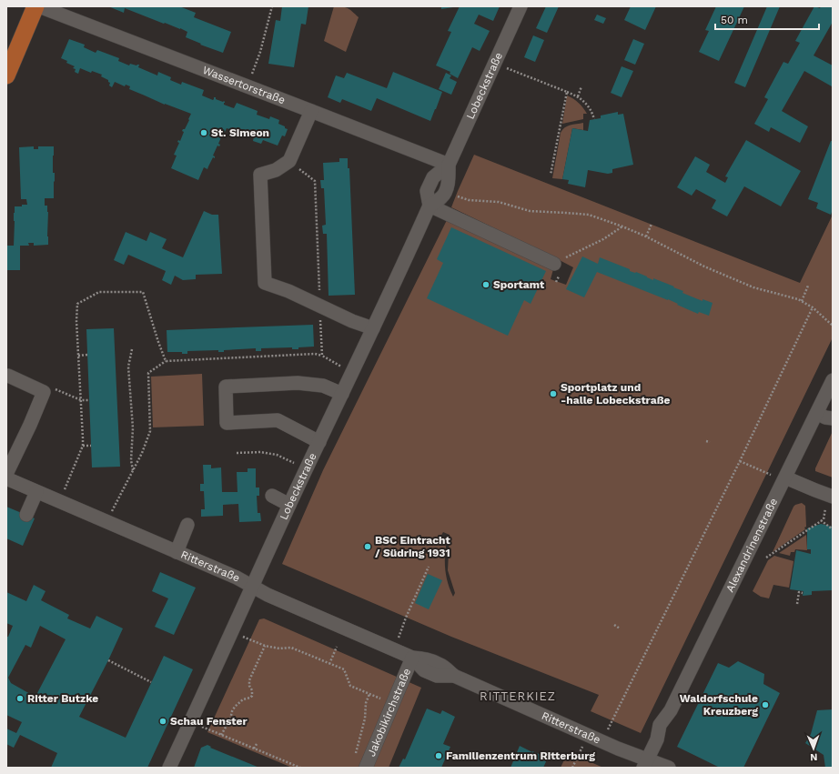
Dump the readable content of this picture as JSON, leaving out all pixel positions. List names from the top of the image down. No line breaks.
{"streets":{"street":["Wassertorstraße","Lobeckstraße","Alexandrinenstraße","Ritterstraße","Jakobikirchstraße"]},"crossings":[["Wassertorstraße","Lobeckstraße"],["Lobeckstraße","Ritterstraße"],["Alexandrinenstraße","Ritterstraße"],["Ritterstraße","Jakobikirchstraße"]],"districts":["RITTERKIEZ"],"places":["St. Simeon","Sportamt","Sportplatz und -halle Lobeckstraße","BSC Eintracht / Südring 1931","Ritter Butzke","Waldorfschule Kreuzberg","Schau Fenster","Familienzentrum Ritterburg"],"scale_bar":"50 m","north":"bottom"}
